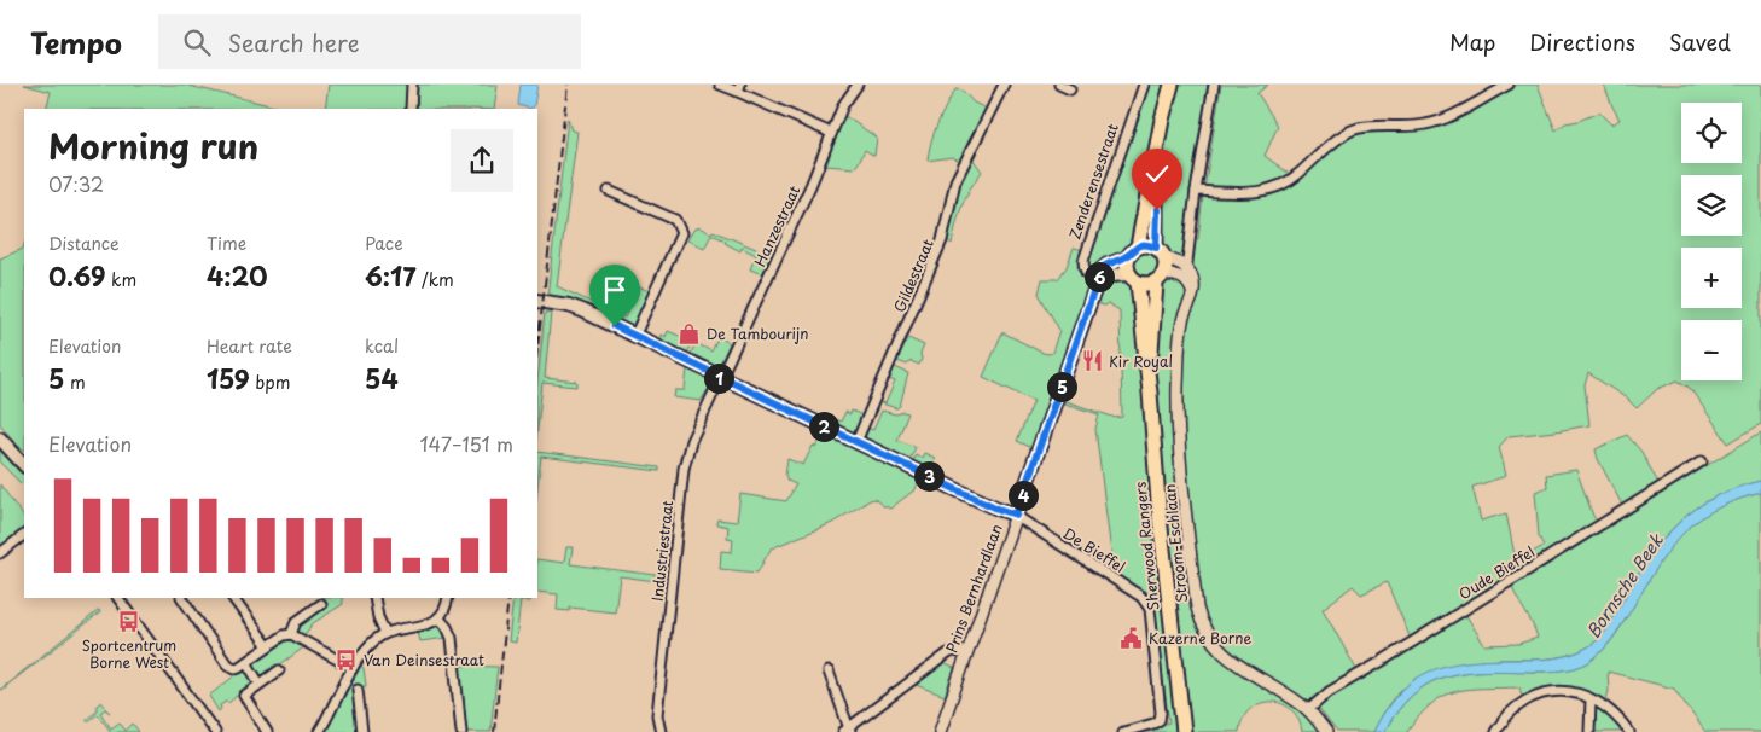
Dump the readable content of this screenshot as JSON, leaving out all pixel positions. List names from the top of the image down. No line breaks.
{"streets":{"main road":["Sherwood Rangers","Prins Bernhardlaan"],"street":["Zenderensestraat","Hanzestraat","Gildestraat","Stroom-Eschlaan","De Bieffel","Industriestraat","Oude Bieffel"]},"crossings":[["Zenderensestraat","Prins Bernhardlaan"],["Hanzestraat","Industriestraat"],["Stroom-Eschlaan","Oude Bieffel"],["Sherwood Rangers","Prins Bernhardlaan"],["De Bieffel","Prins Bernhardlaan"]],"water":["Bornsche Beek"],"places":{"shop":["De Tambourijn"],"restaurant":["Kir Royal"],"bus stop":["Sportcentrum Borne West","Van Deinsestraat"],"public building":["Kazerne Borne"]},"page":{"header":"Tempo","search":"Search here","nav":["Map","Directions","Saved"],"map_buttons":["+","−"],"heading":["Morning run","07:32"],"stats":[["Distance","0.69 km"],["Time","4:20"],["Pace","6:17 /km"],["Elevation","5 m"],["Heart rate","159 bpm"],["kcal","54"]],"pins":["6","1","5","2","3","4"],"chart":["Elevation","147–151 m"]}}
